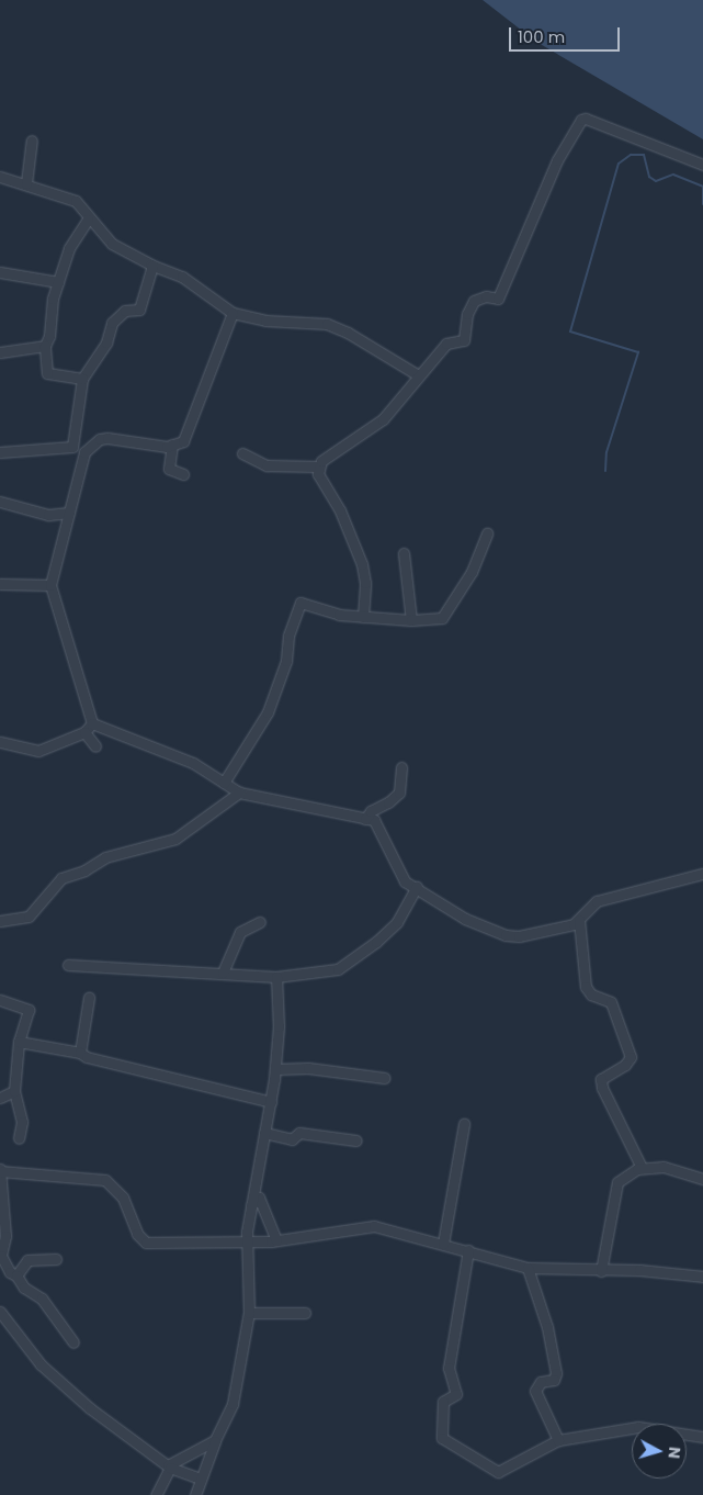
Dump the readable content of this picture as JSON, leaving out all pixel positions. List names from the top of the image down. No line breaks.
{"scale_bar":"100 m","north":"right"}
